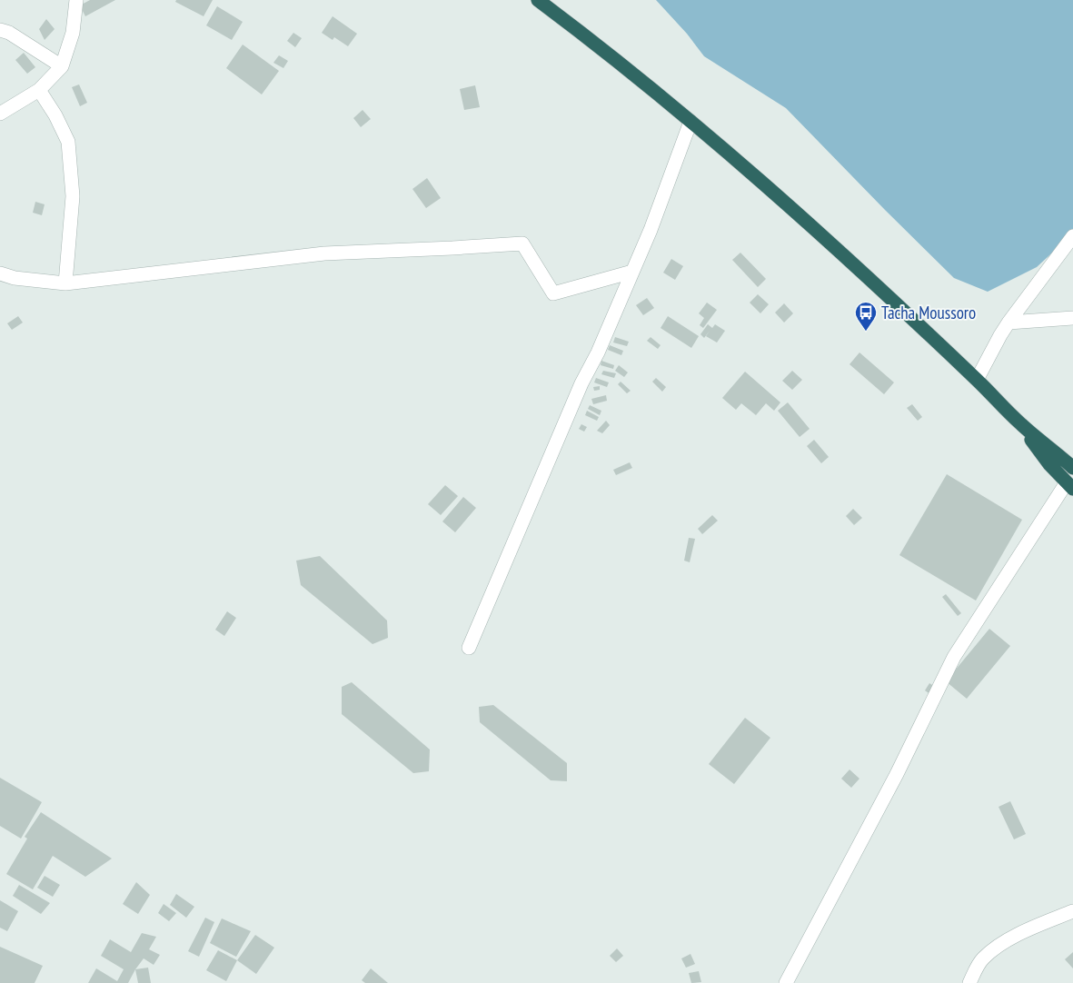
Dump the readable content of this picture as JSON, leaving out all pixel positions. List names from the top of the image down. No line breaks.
{"places":{"bus stop":["Tacha Moussoro"]}}
